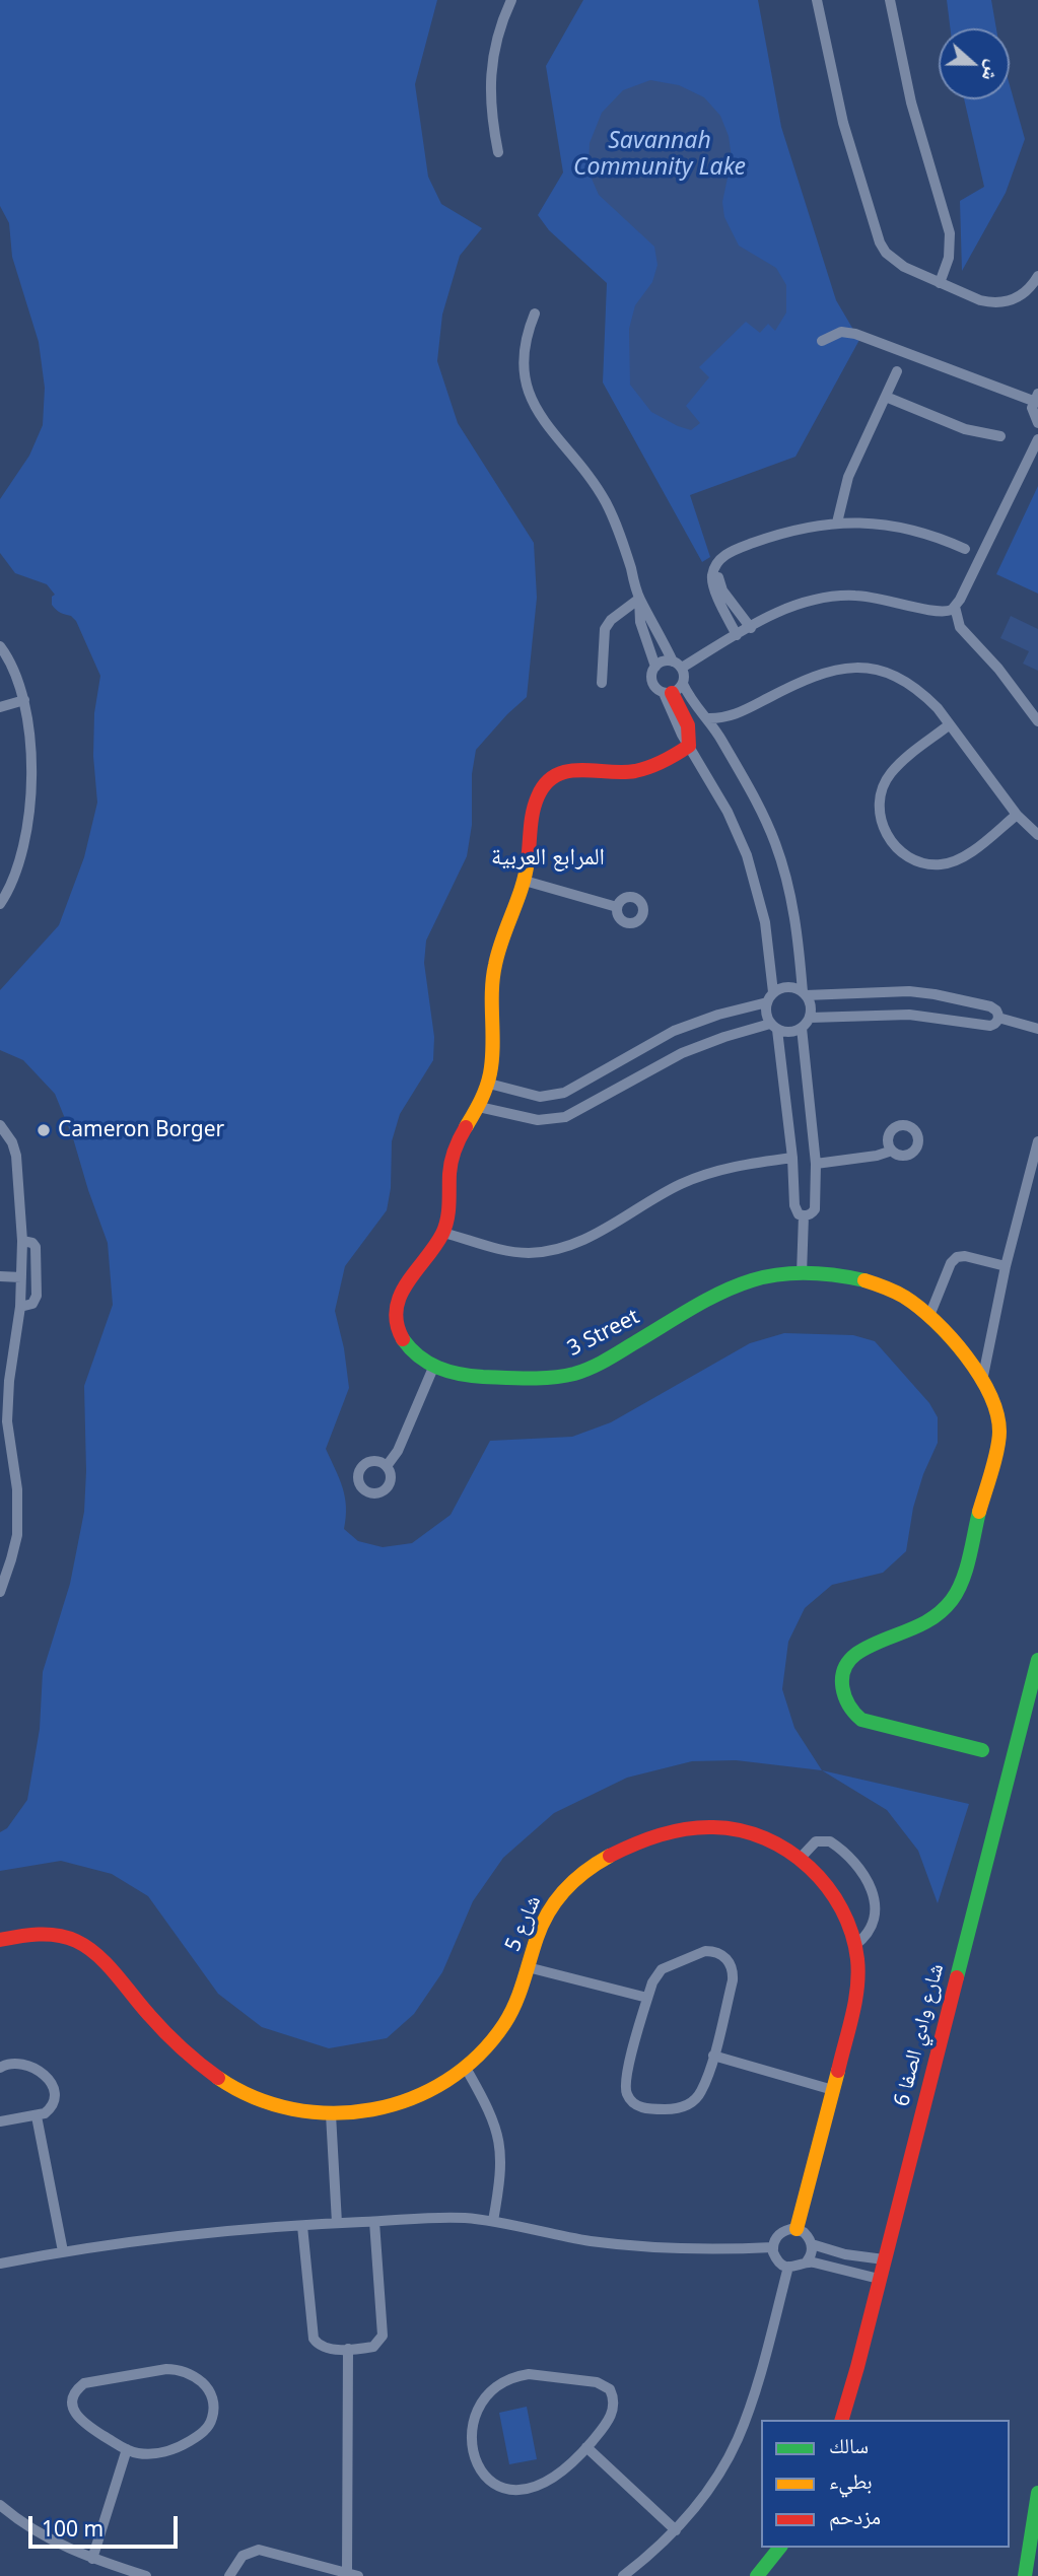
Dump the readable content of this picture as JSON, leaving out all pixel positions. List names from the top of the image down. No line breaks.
{"streets":{"main road":["3 Street","شارع 5","شارع وادي الصفا 6"]},"districts":["المرابع العربية"],"water":["Savannah Community Lake"],"places":["Cameron Borger"],"legend":["سالك","بطيء","مزدحم"],"scale_bar":"100 m","north":"right"}
